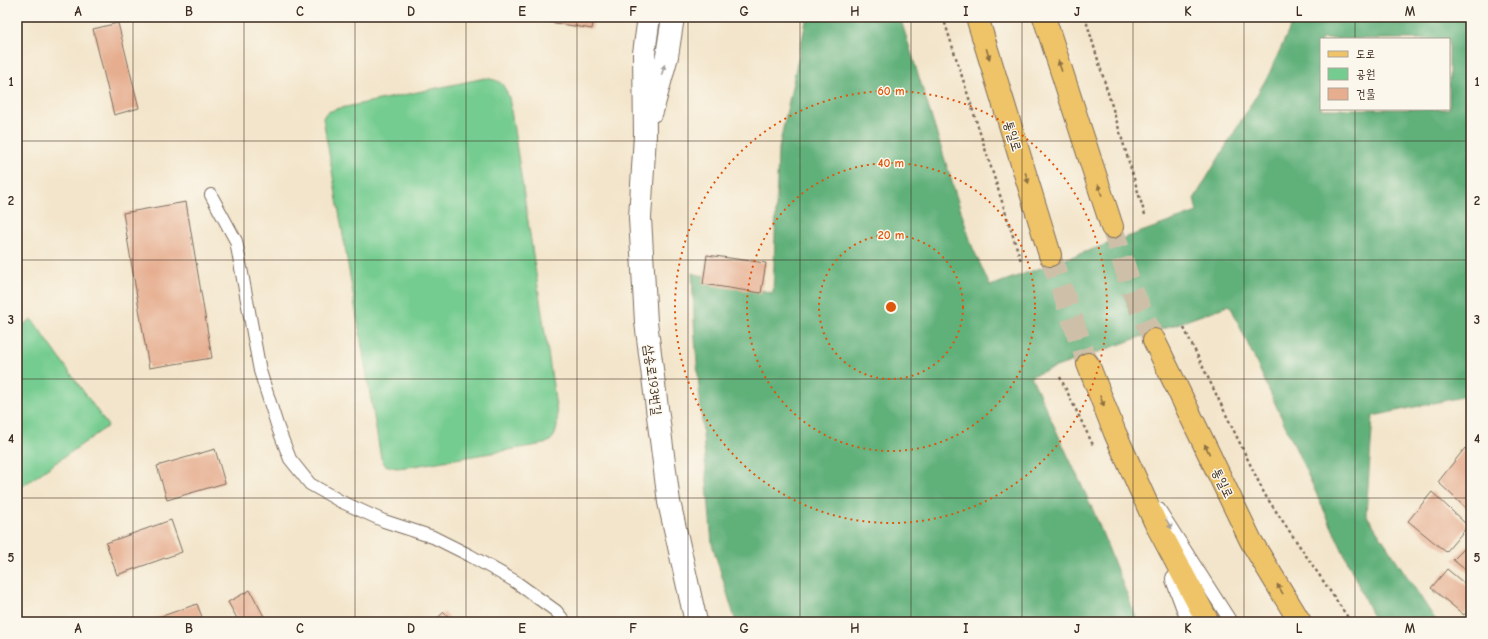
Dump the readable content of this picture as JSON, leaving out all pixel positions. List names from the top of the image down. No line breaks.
{"streets":{"main road":["통일로"],"street":["삼송로193번길"]},"legend":["도로","공원","건물"],"grid":{"columns":["A","B","C","D","E","F","G","H","I","J","K","L","M"],"rows":["1","2","3","4","5"]},"rings":["60 m","40 m","20 m"]}
